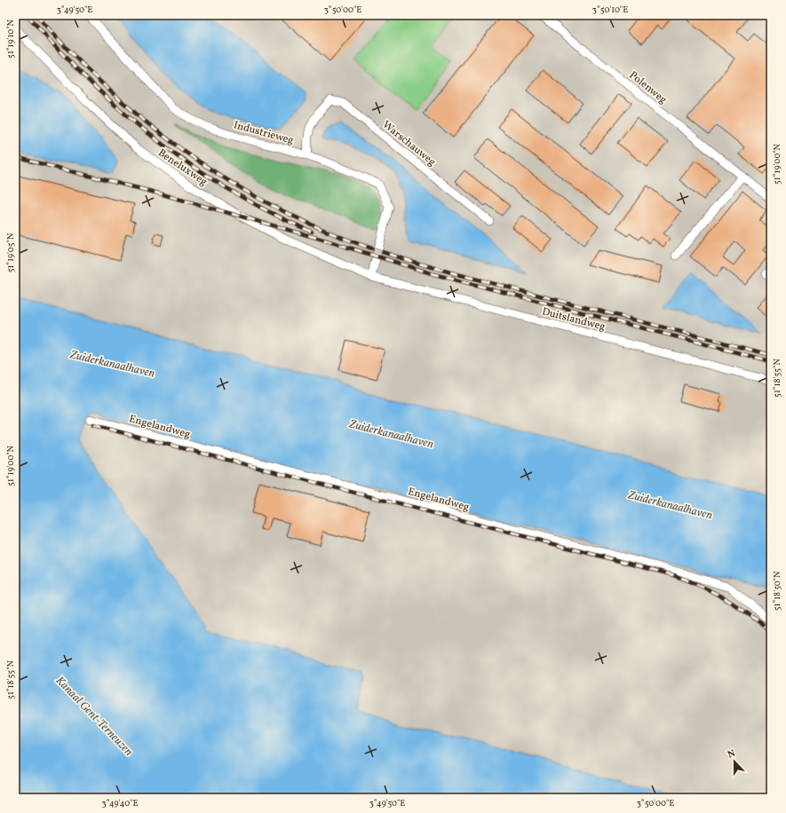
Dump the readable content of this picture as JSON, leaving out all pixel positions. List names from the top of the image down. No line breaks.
{"streets":{"street":["Polenweg","Industrieweg","Warschauweg","Beneluxweg","Duitslandweg","Engelandweg"]},"crossings":[["Industrieweg","Warschauweg"],["Industrieweg","Beneluxweg"],["Industrieweg","Duitslandweg"],["Beneluxweg","Duitslandweg"]],"water":["Zuiderkanaalhaven","Kanaal Gent-Terneuzen"],"north":"top","coordinates":["3°49'50\"E","3°50'00\"E","3°50'10\"E","51°19'10\"N","51°19'00\"N","51°19'05\"N","51°18'55\"N","51°18'50\"N","3°49'40\"E"]}
